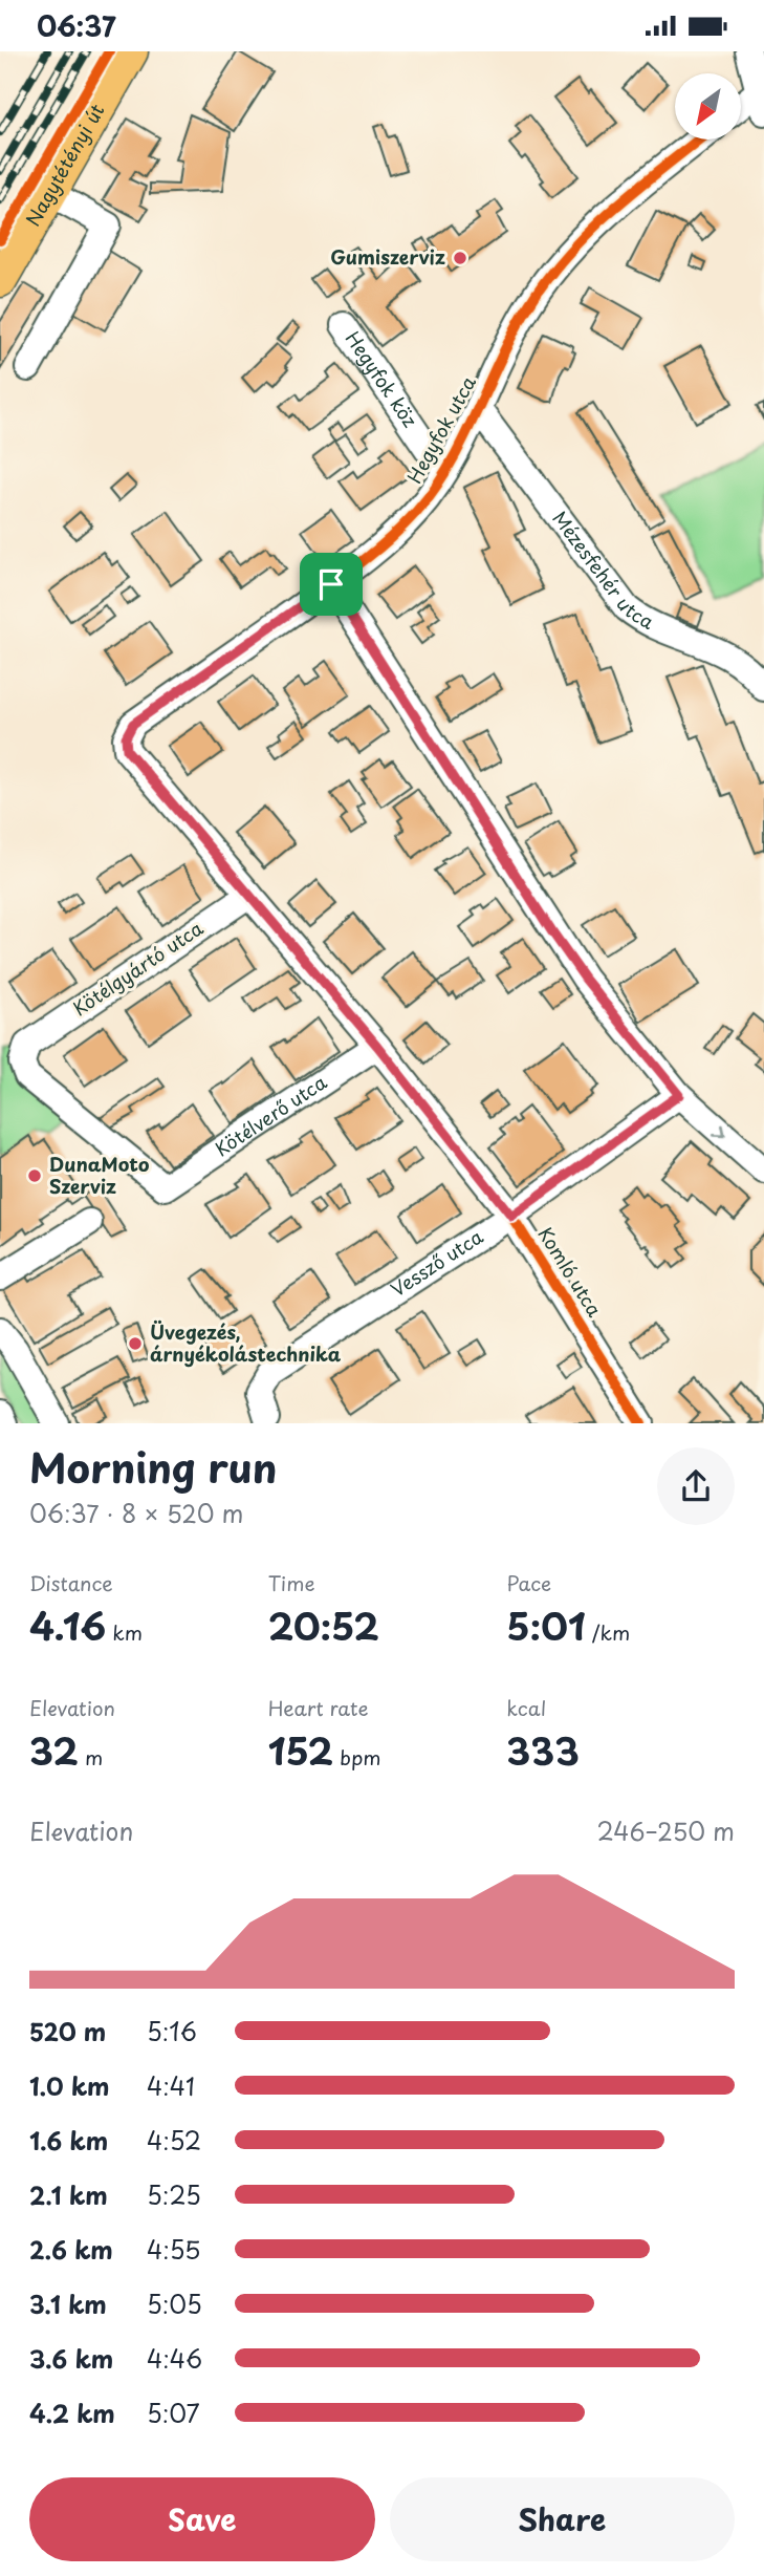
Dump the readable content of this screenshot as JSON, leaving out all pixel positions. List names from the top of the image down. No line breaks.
{"streets":{"main road":["Nagytétényi út"],"street":["Hegyfok köz","Hegyfok utca","Mézesfehér utca","Kötélgyártó utca","Kötélverő utca","Vessző utca","Komló utca"]},"crossings":[["Hegyfok köz","Hegyfok utca"],["Hegyfok utca","Mézesfehér utca"],["Hegyfok utca","Komló utca"],["Kötélgyártó utca","Kötélverő utca"],["Kötélgyártó utca","Komló utca"],["Kötélverő utca","Komló utca"],["Vessző utca","Komló utca"]],"places":["Gumiszerviz","DunaMoto Szerviz","Üvegezés, árnyékolástechnika"],"north":"bottom left","page":{"status":"06:37","heading":["Morning run","06:37 · 8 × 520 m"],"stats":[["Distance","4.16 km"],["Time","20:52"],["Pace","5:01 /km"],["Elevation","32 m"],["Heart rate","152 bpm"],["kcal","333"]],"chart":["Elevation","246–250 m"],"list":[{"name":"520 m","note":"5:16"},{"name":"1.0 km","note":"4:41"},{"name":"1.6 km","note":"4:52"},{"name":"2.1 km","note":"5:25"},{"name":"2.6 km","note":"4:55"},{"name":"3.1 km","note":"5:05"},{"name":"3.6 km","note":"4:46"},{"name":"4.2 km","note":"5:07"}],"buttons":["Save","Share"]}}
